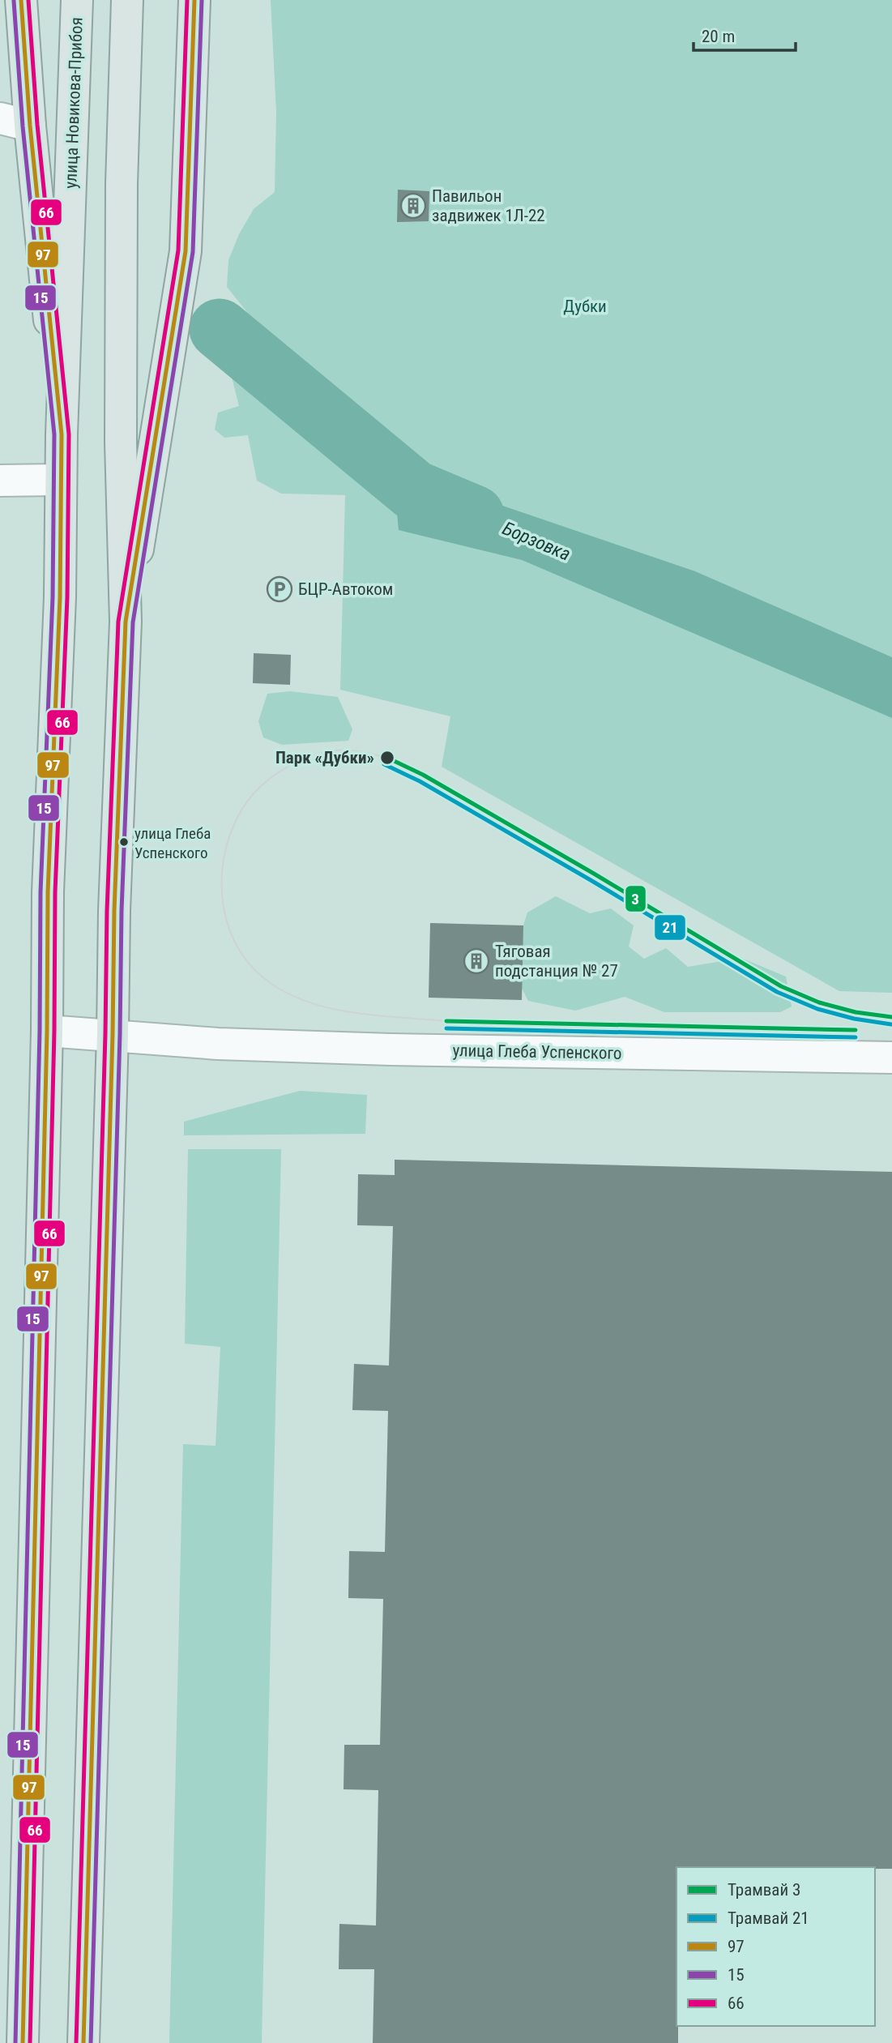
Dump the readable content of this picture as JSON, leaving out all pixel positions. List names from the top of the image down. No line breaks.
{"streets":{"main road":["улица Новикова-Прибоя"],"street":["улица Глеба Успенского"]},"crossings":[["улица Новикова-Прибоя","улица Глеба Успенского"]],"water":["Борзовка"],"parks":["Дубки"],"places":{"building":["Павильон задвижек 1Л-22","Тяговая подстанция № 27"],"parking":["БЦР-Автоком"],"other":["Парк «Дубки»","улица Глеба Успенского"]},"lines":["transit line 97","transit line 15","transit line 66","tram line 3","tram line 21"],"legend":["Трамвай 3","Трамвай 21","97","15","66"],"scale_bar":"20 m"}
